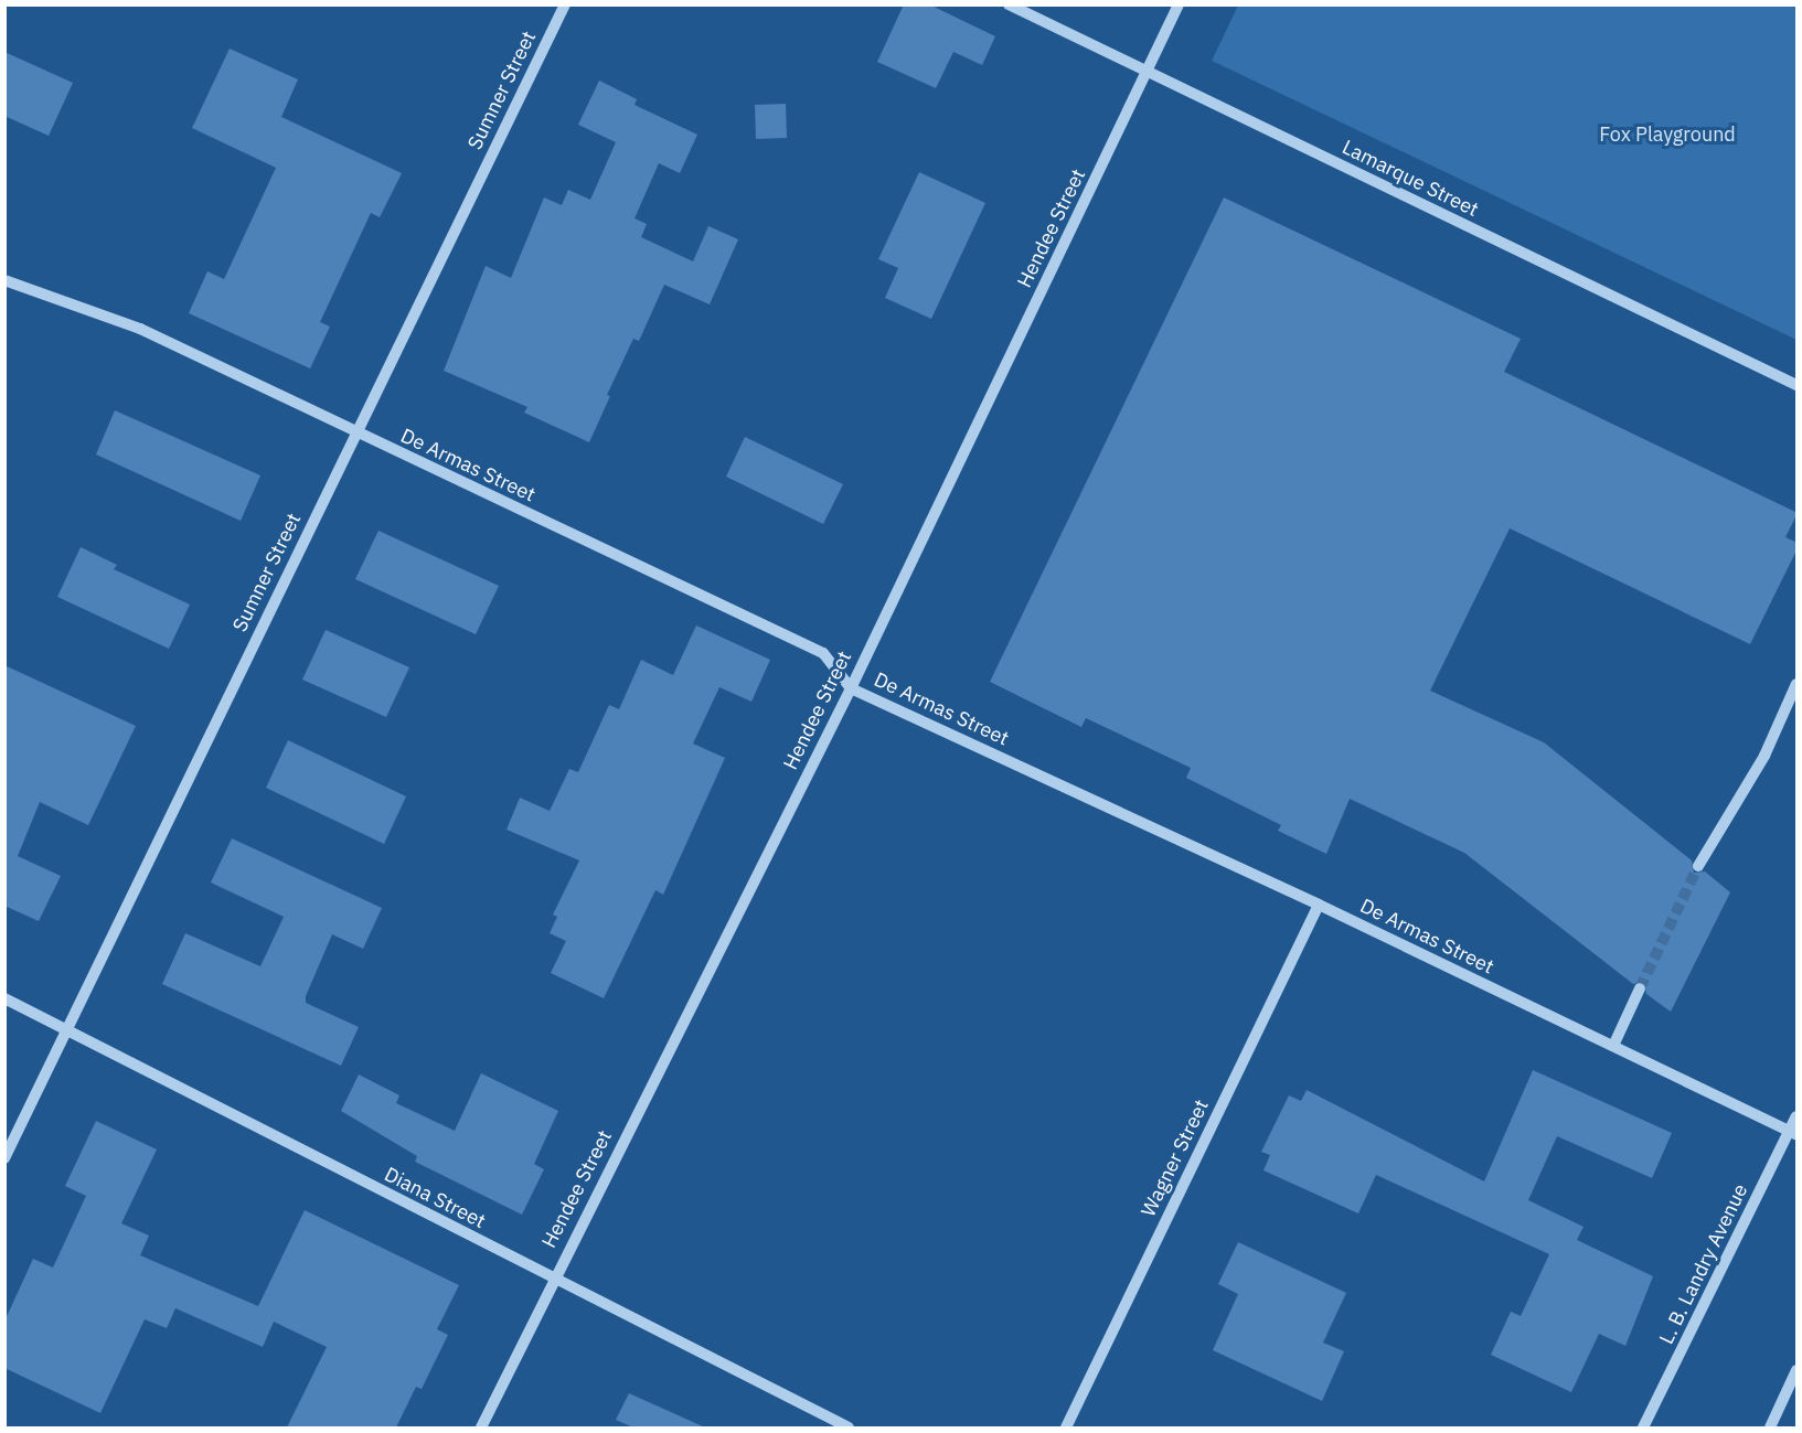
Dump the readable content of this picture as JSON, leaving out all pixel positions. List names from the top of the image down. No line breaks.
{"streets":{"street":["Sumner Street","Lamarque Street","Hendee Street","De Armas Street","Wagner Street","Diana Street","L. B. Landry Avenue"]},"crossings":[["Sumner Street","De Armas Street"],["Sumner Street","Diana Street"],["Lamarque Street","Hendee Street"],["Hendee Street","De Armas Street"],["Hendee Street","Diana Street"],["De Armas Street","Wagner Street"],["De Armas Street","L. B. Landry Avenue"]],"parks":["Fox Playground"]}
